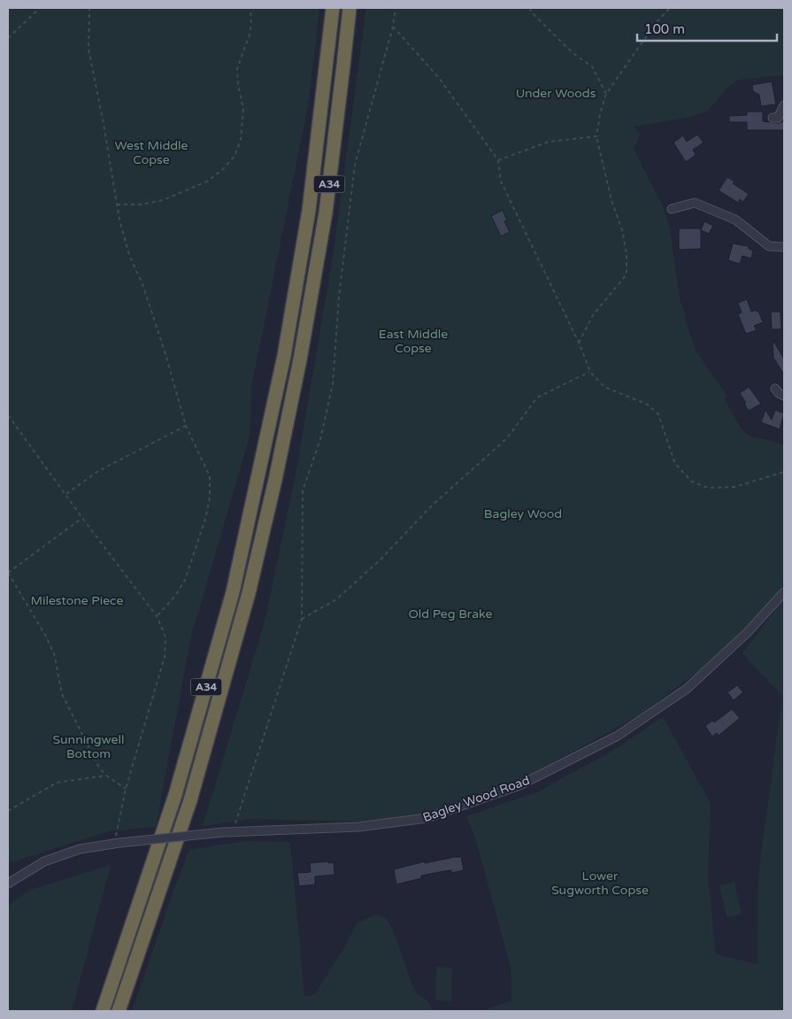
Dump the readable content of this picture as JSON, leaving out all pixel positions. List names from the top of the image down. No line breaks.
{"streets":{"highway":["A34"],"street":["Bagley Wood Road"]},"parks":["Under Woods","West Middle Copse","East Middle Copse","Bagley Wood","Milestone Piece","Old Peg Brake","Sunningwell Bottom","Lower Sugworth Copse"],"scale_bar":"100 m"}
